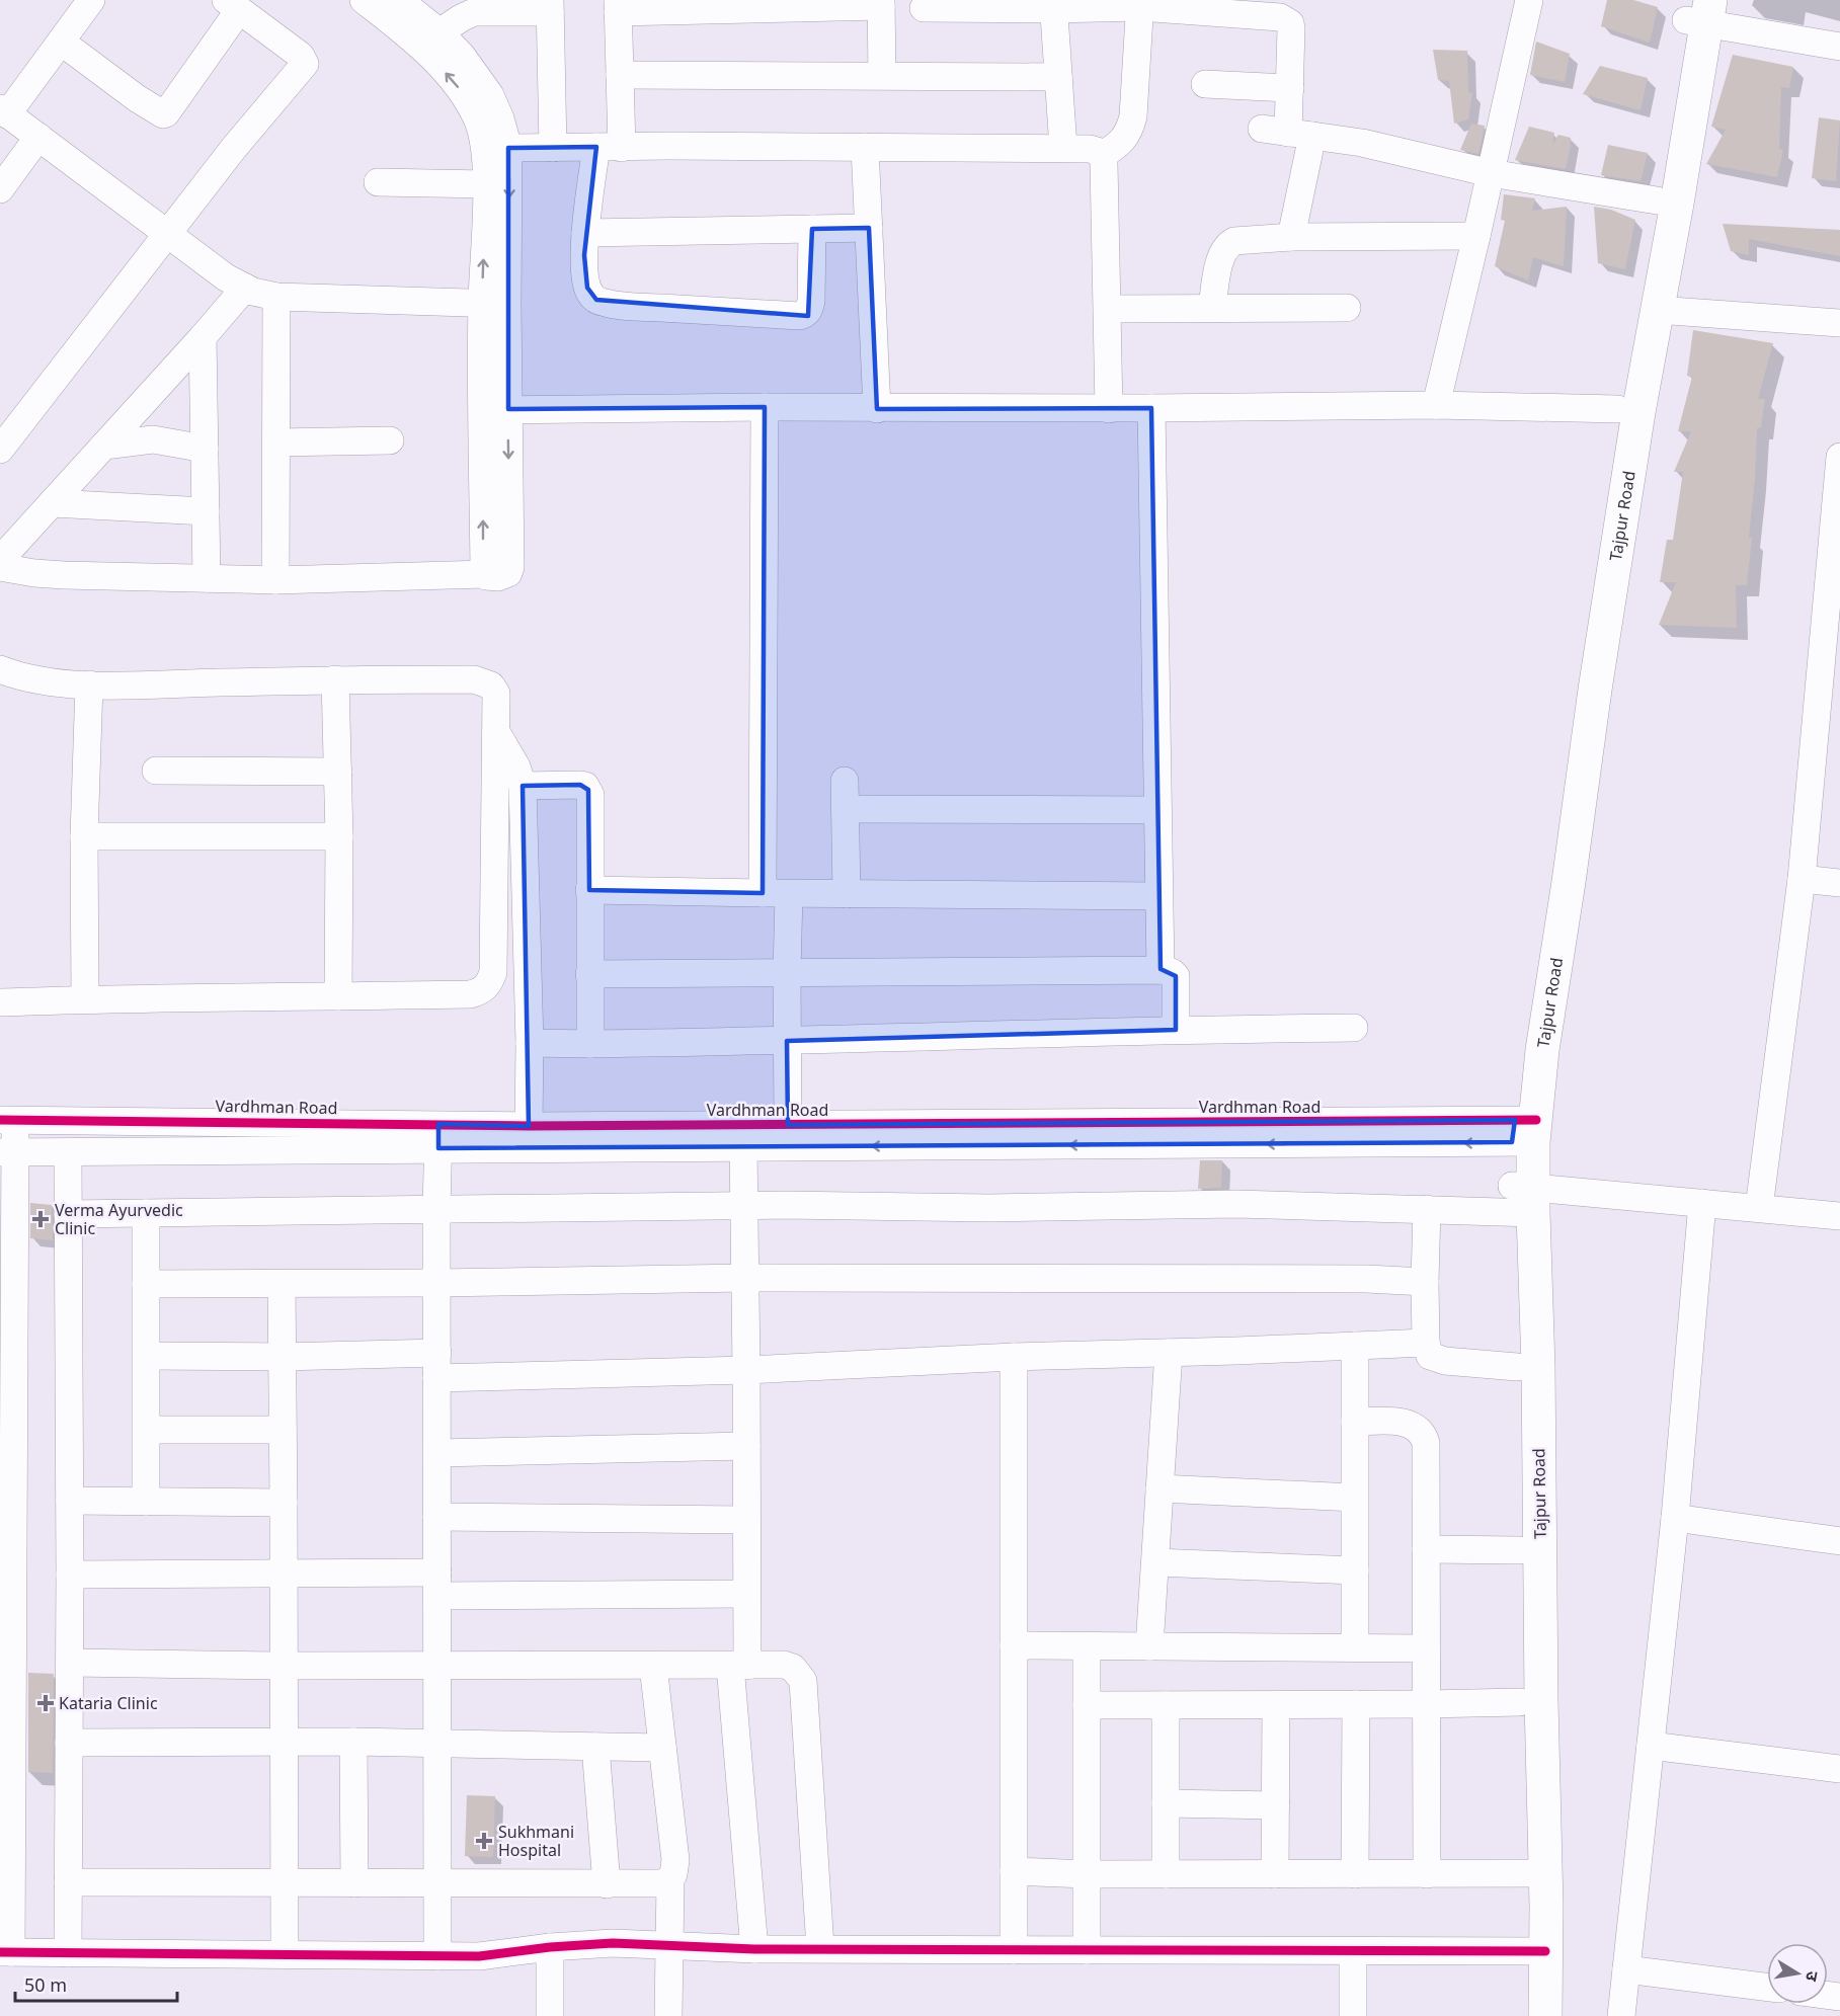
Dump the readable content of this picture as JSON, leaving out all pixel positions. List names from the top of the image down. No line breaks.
{"streets":{"main road":["Tajpur Road"],"street":["Vardhman Road"]},"crossings":[["Tajpur Road","Vardhman Road"]],"places":{"health":["Verma Ayurvedic Clinic","Kataria Clinic","Sukhmani Hospital"]},"scale_bar":"50 m","north":"right"}
